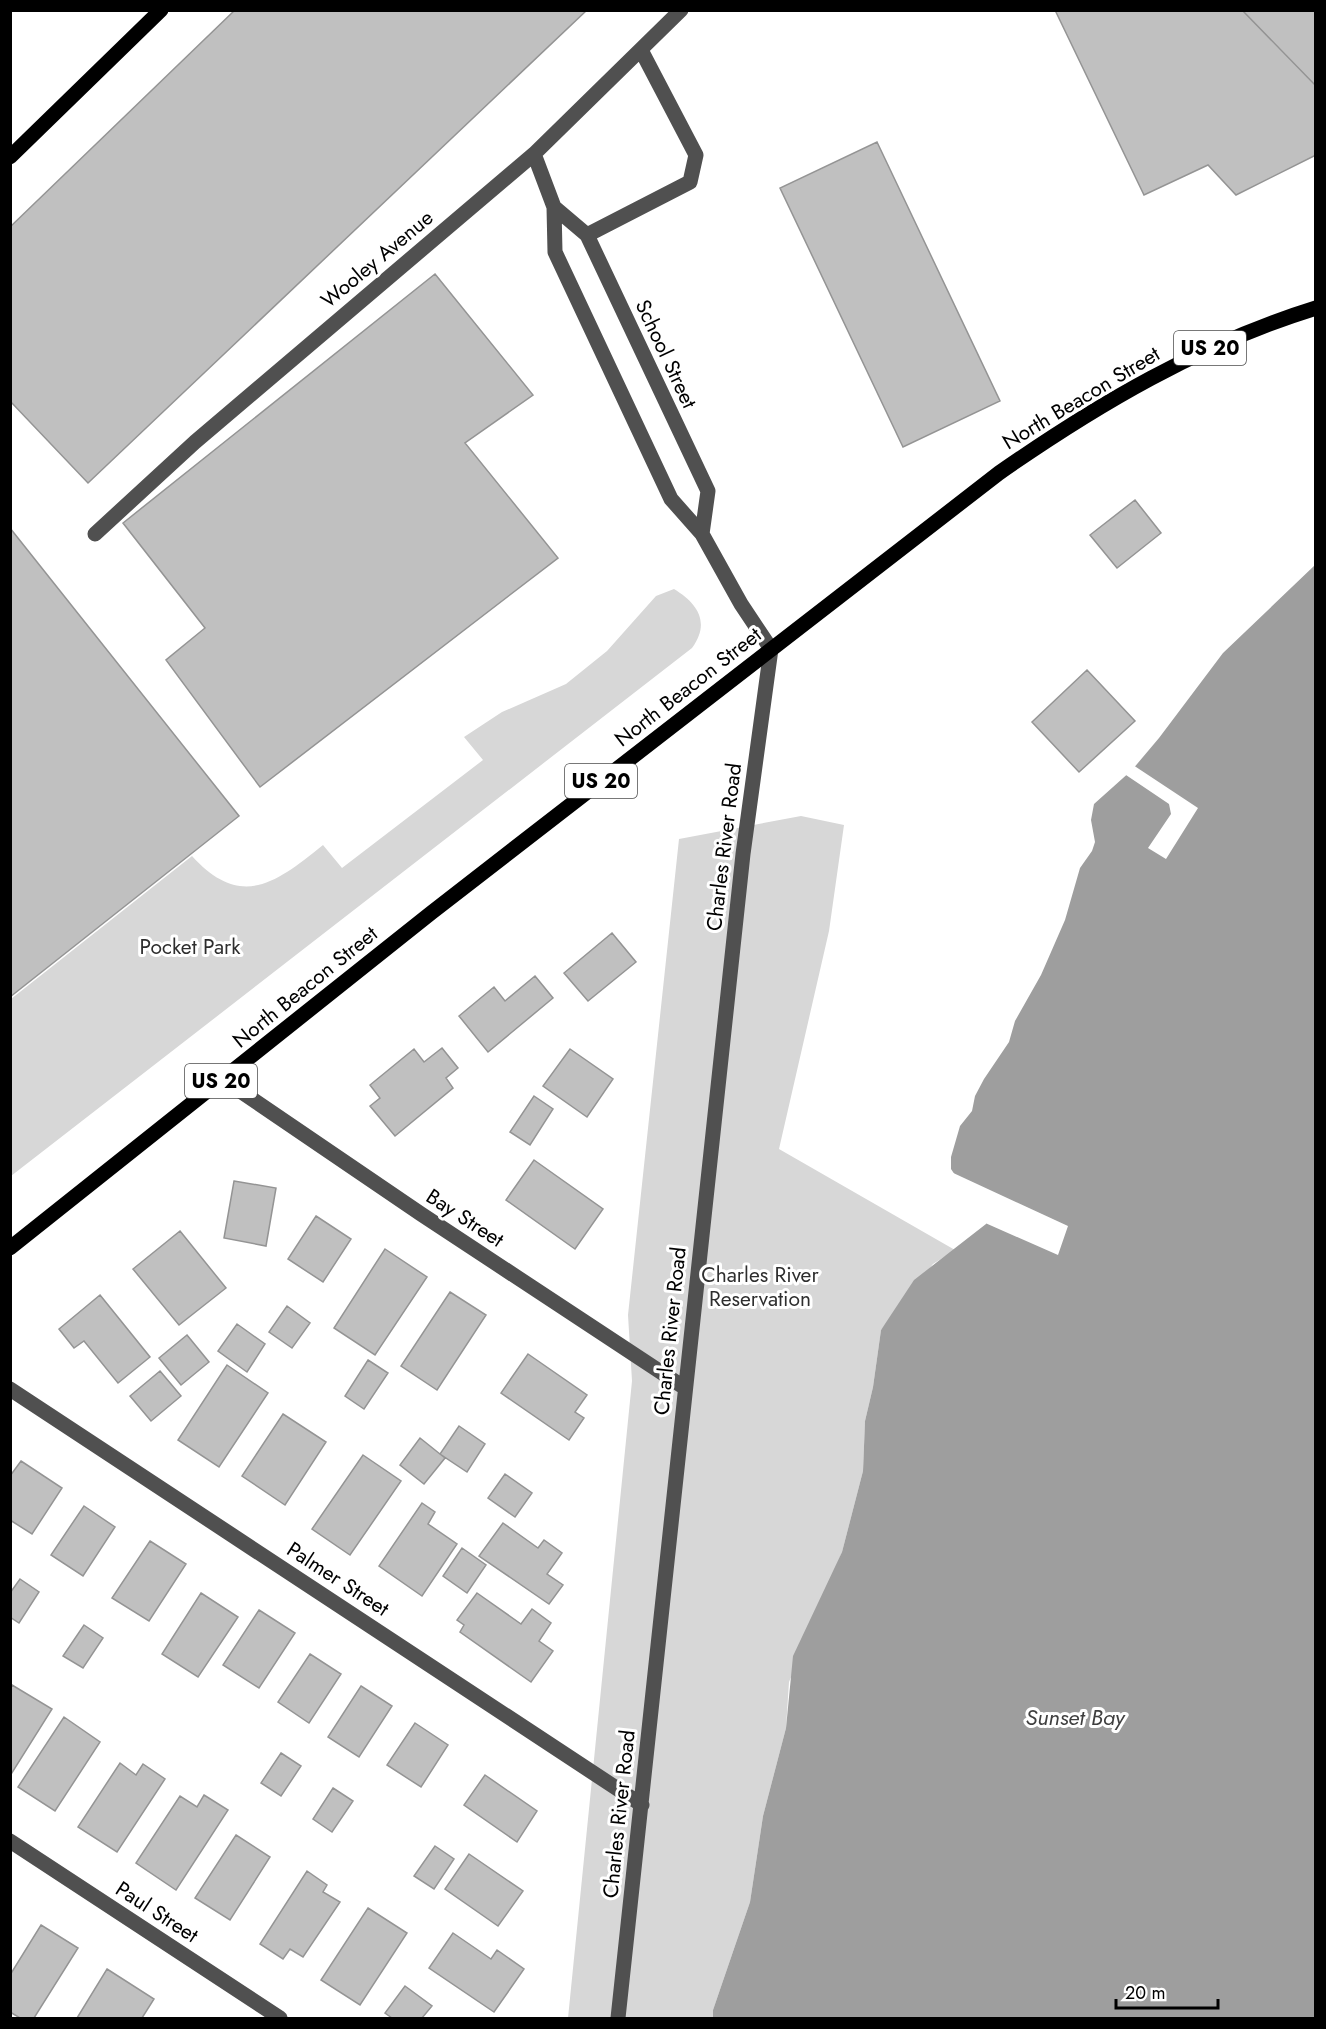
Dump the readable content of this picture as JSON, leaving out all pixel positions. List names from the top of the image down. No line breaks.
{"streets":{"main road":["US 20","North Beacon Street"],"street":["Wooley Avenue","School Street","Charles River Road","Bay Street","Palmer Street","Paul Street"]},"crossings":[["Wooley Avenue","School Street"],["School Street","North Beacon Street"],["School Street","Charles River Road"],["North Beacon Street","Charles River Road"],["North Beacon Street","Bay Street"],["Charles River Road","Bay Street"],["Charles River Road","Palmer Street"]],"water":["Sunset Bay"],"parks":["Pocket Park","Charles River Reservation"],"scale_bar":"20 m"}
